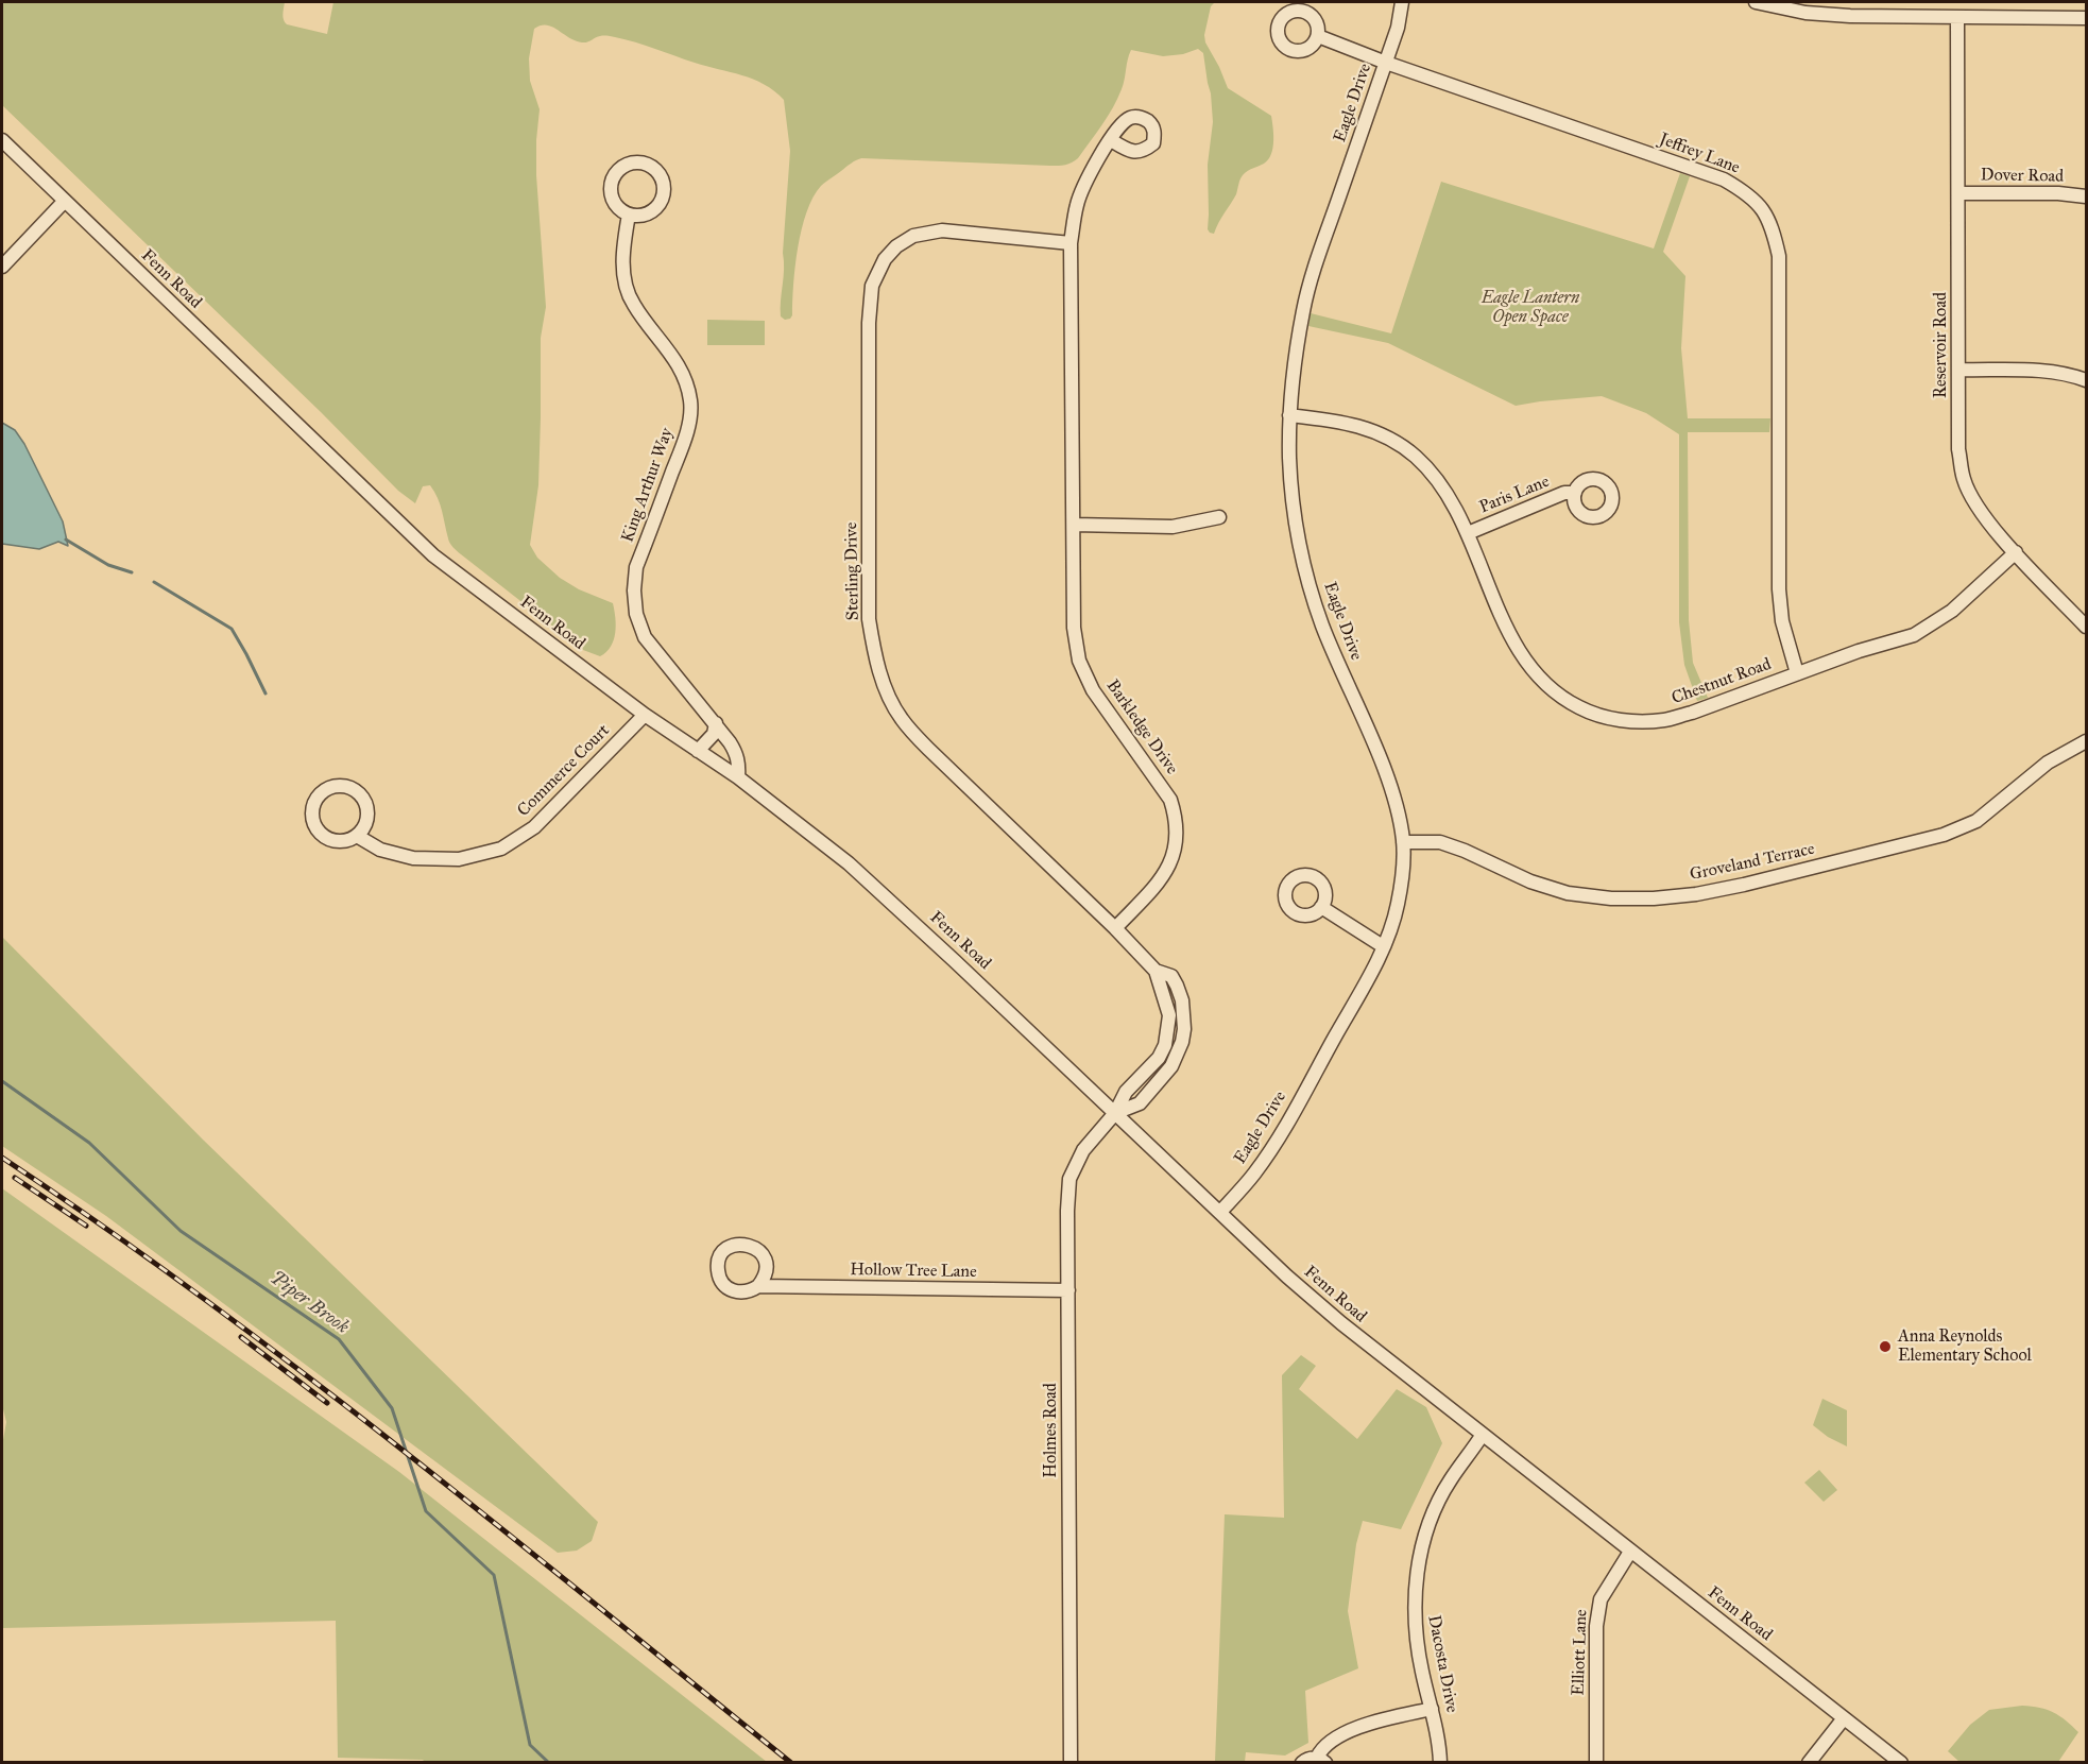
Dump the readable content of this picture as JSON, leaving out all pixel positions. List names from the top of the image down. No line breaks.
{"streets":{"street":["Eagle Drive","Jeffrey Lane","Dover Road","Fenn Road","Reservoir Road","King Arthur Way","Paris Lane","Sterling Drive","Chestnut Road","Barkledge Drive","Commerce Court","Groveland Terrace","Hollow Tree Lane","Holmes Road","Elliott Lane","Dacosta Drive"]},"crossings":[["Eagle Drive","Jeffrey Lane"],["Eagle Drive","Fenn Road"],["Eagle Drive","Chestnut Road"],["Eagle Drive","Groveland Terrace"],["Jeffrey Lane","Chestnut Road"],["Dover Road","Reservoir Road"],["Fenn Road","King Arthur Way"],["Fenn Road","Sterling Drive"],["Fenn Road","Commerce Court"],["Fenn Road","Holmes Road"],["Fenn Road","Elliott Lane"],["Fenn Road","Dacosta Drive"],["Reservoir Road","Chestnut Road"],["Paris Lane","Chestnut Road"],["Sterling Drive","Barkledge Drive"],["Sterling Drive","Holmes Road"],["Hollow Tree Lane","Holmes Road"]],"water":["Piper Brook"],"parks":["Eagle Lantern Open Space"],"places":["Anna Reynolds Elementary School"]}
